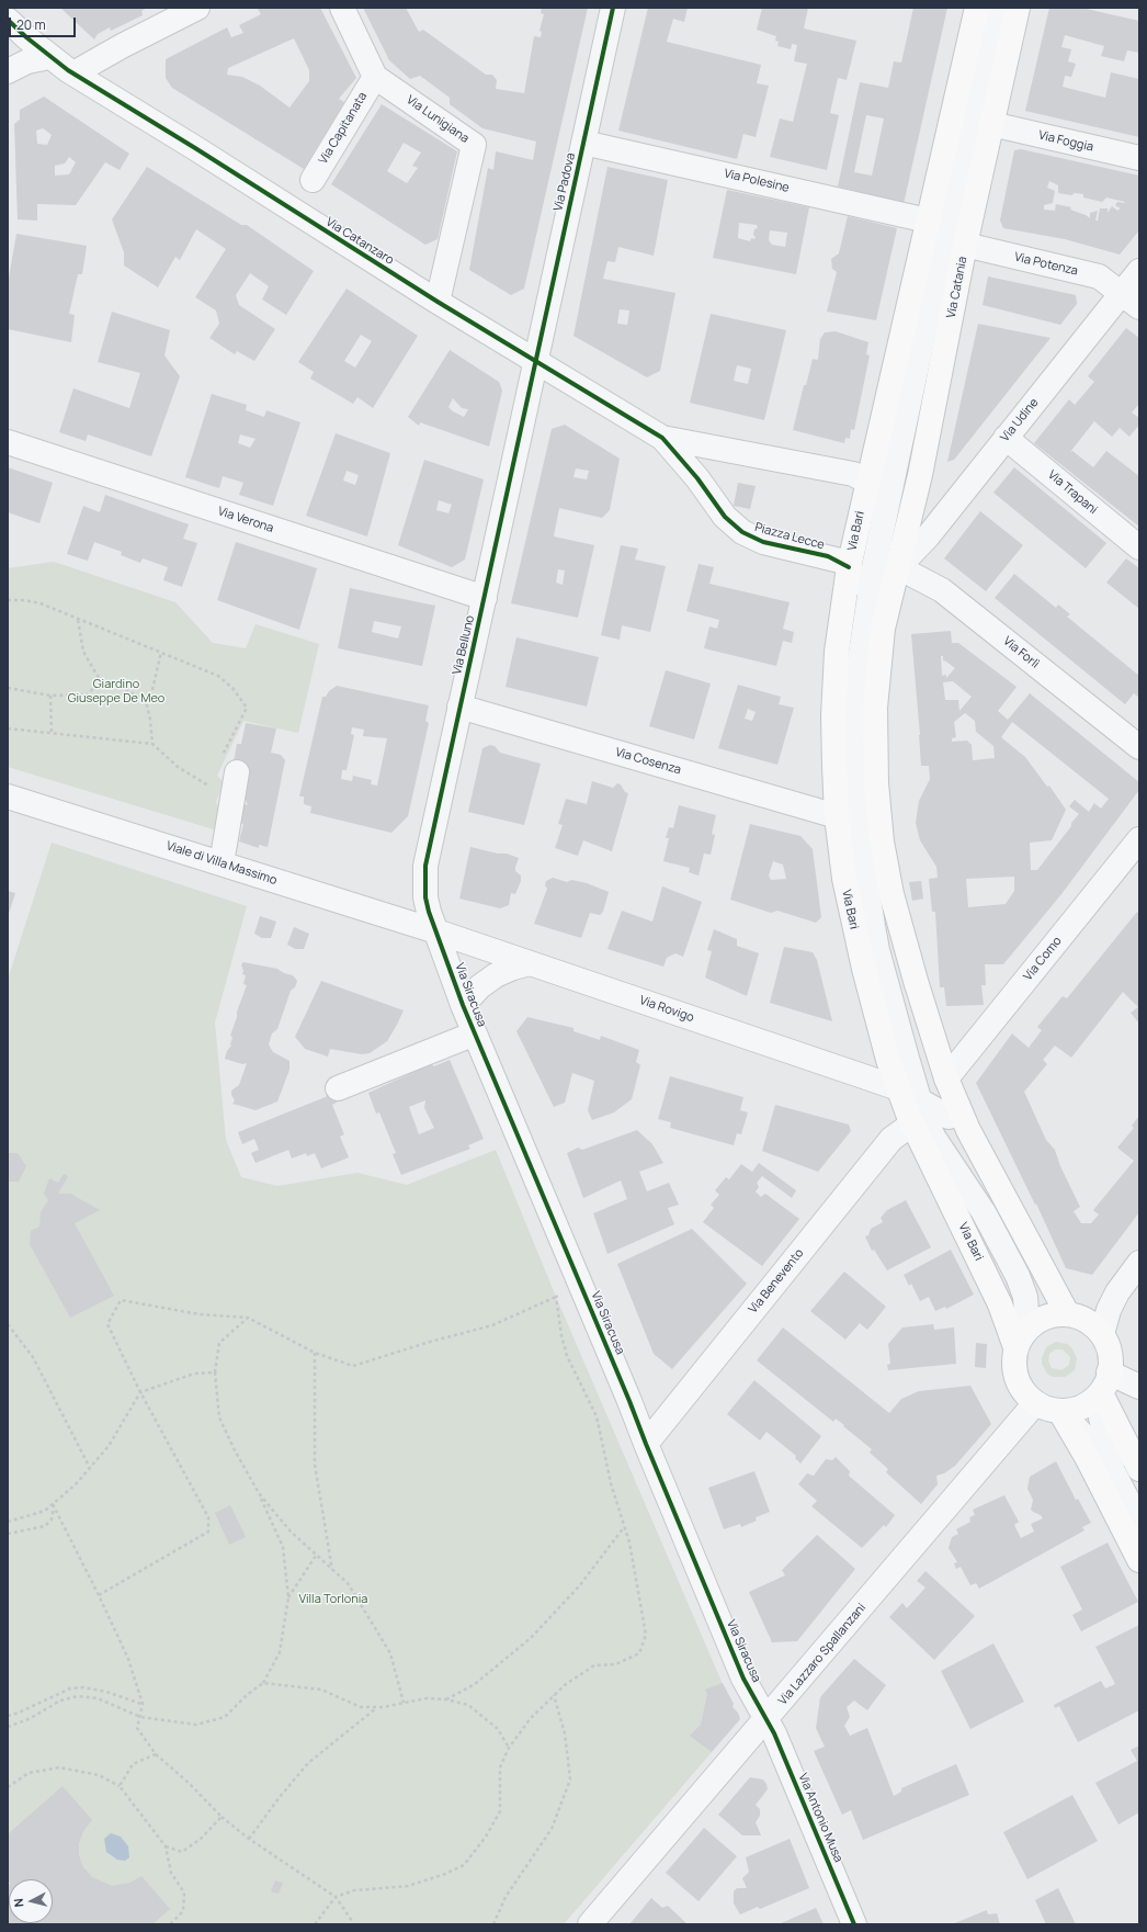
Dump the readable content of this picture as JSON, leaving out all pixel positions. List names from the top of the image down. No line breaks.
{"streets":{"main road":["Via Catania","Via Bari"],"street":["Via Lunigiana","Via Capitanata","Via Foggia","Via Polesine","Via Padova","Via Catanzaro","Via Potenza","Via Udine","Via Trapani","Via Verona","Piazza Lecce","Via Belluno","Via Forlì","Via Cosenza","Viale di Villa Massimo","Via Como","Via Siracusa","Via Rovigo","Via Benevento","Via Lazzaro Spallanzani","Via Antonio Musa"]},"crossings":[["Via Lunigiana","Via Capitanata"],["Via Lunigiana","Via Catanzaro"],["Via Foggia","Via Catania"],["Via Polesine","Via Padova"],["Via Padova","Via Catanzaro"],["Via Padova","Via Belluno"],["Via Catanzaro","Piazza Lecce"],["Via Catanzaro","Via Belluno"],["Via Potenza","Via Catania"],["Via Potenza","Via Udine"],["Via Catania","Via Udine"],["Via Catania","Via Bari"],["Via Catania","Via Forlì"],["Via Udine","Via Trapani"],["Via Udine","Via Bari"],["Via Udine","Via Forlì"],["Via Verona","Via Belluno"],["Via Bari","Piazza Lecce"],["Via Bari","Via Forlì"],["Via Bari","Via Cosenza"],["Via Bari","Via Como"],["Via Bari","Via Rovigo"],["Via Bari","Via Benevento"],["Via Bari","Via Lazzaro Spallanzani"],["Via Belluno","Via Cosenza"],["Via Belluno","Viale di Villa Massimo"],["Via Belluno","Via Siracusa"],["Via Belluno","Via Rovigo"],["Viale di Villa Massimo","Via Siracusa"],["Viale di Villa Massimo","Via Rovigo"],["Via Siracusa","Via Rovigo"],["Via Siracusa","Via Benevento"],["Via Siracusa","Via Lazzaro Spallanzani"],["Via Siracusa","Via Antonio Musa"],["Via Lazzaro Spallanzani","Via Antonio Musa"]],"parks":["Giardino Giuseppe De Meo","Villa Torlonia"],"scale_bar":"20 m","north":"left"}
